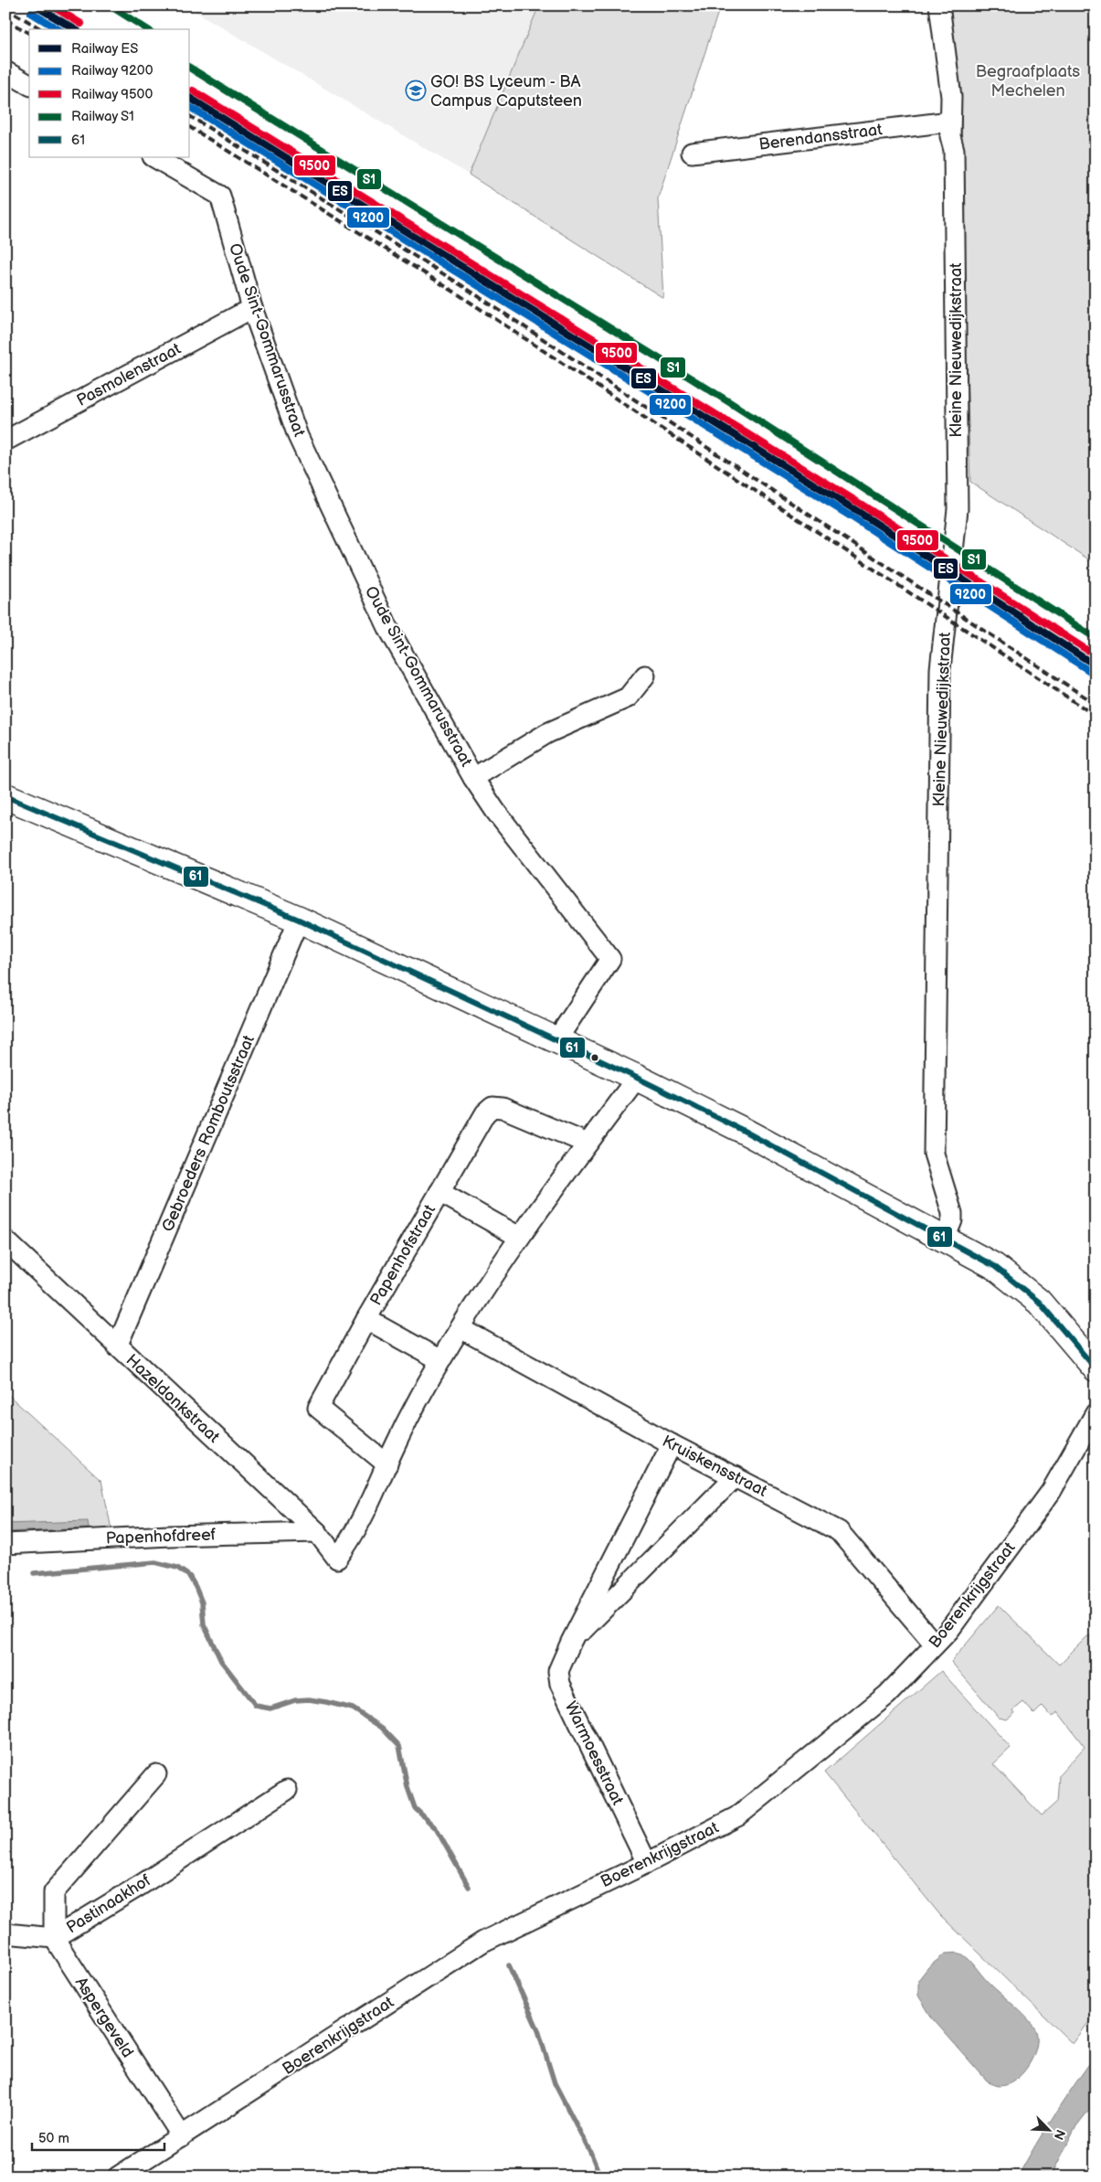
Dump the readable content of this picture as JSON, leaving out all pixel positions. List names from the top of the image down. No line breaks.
{"streets":{"street":["Berendansstraat","Oude Sint-Gommarusstraat","Kleine Nieuwedijkstraat","Pasmolenstraat","Gebroeders Romboutsstraat","Papenhofstraat","Hazeldonkstraat","Kruiskensstraat","Papenhofdreef","Boerenkrijgstraat","Warmoesstraat","Pastinaakhof","Aspergeveld"]},"crossings":[["Berendansstraat","Kleine Nieuwedijkstraat"],["Oude Sint-Gommarusstraat","Pasmolenstraat"],["Gebroeders Romboutsstraat","Hazeldonkstraat"],["Papenhofstraat","Hazeldonkstraat"],["Hazeldonkstraat","Papenhofdreef"],["Kruiskensstraat","Boerenkrijgstraat"],["Kruiskensstraat","Warmoesstraat"],["Boerenkrijgstraat","Warmoesstraat"],["Boerenkrijgstraat","Aspergeveld"],["Pastinaakhof","Aspergeveld"]],"parks":["Begraafplaats Mechelen"],"places":{"school or university":["GO! BS Lyceum - BA Campus Caputsteen"]},"lines":["rail line ES","rail line 9500","rail line S1","rail line 9200","transit line 61"],"legend":["Railway ES","Railway 9200","Railway 9500","Railway S1","61"],"scale_bar":"50 m","north":"bottom right"}
